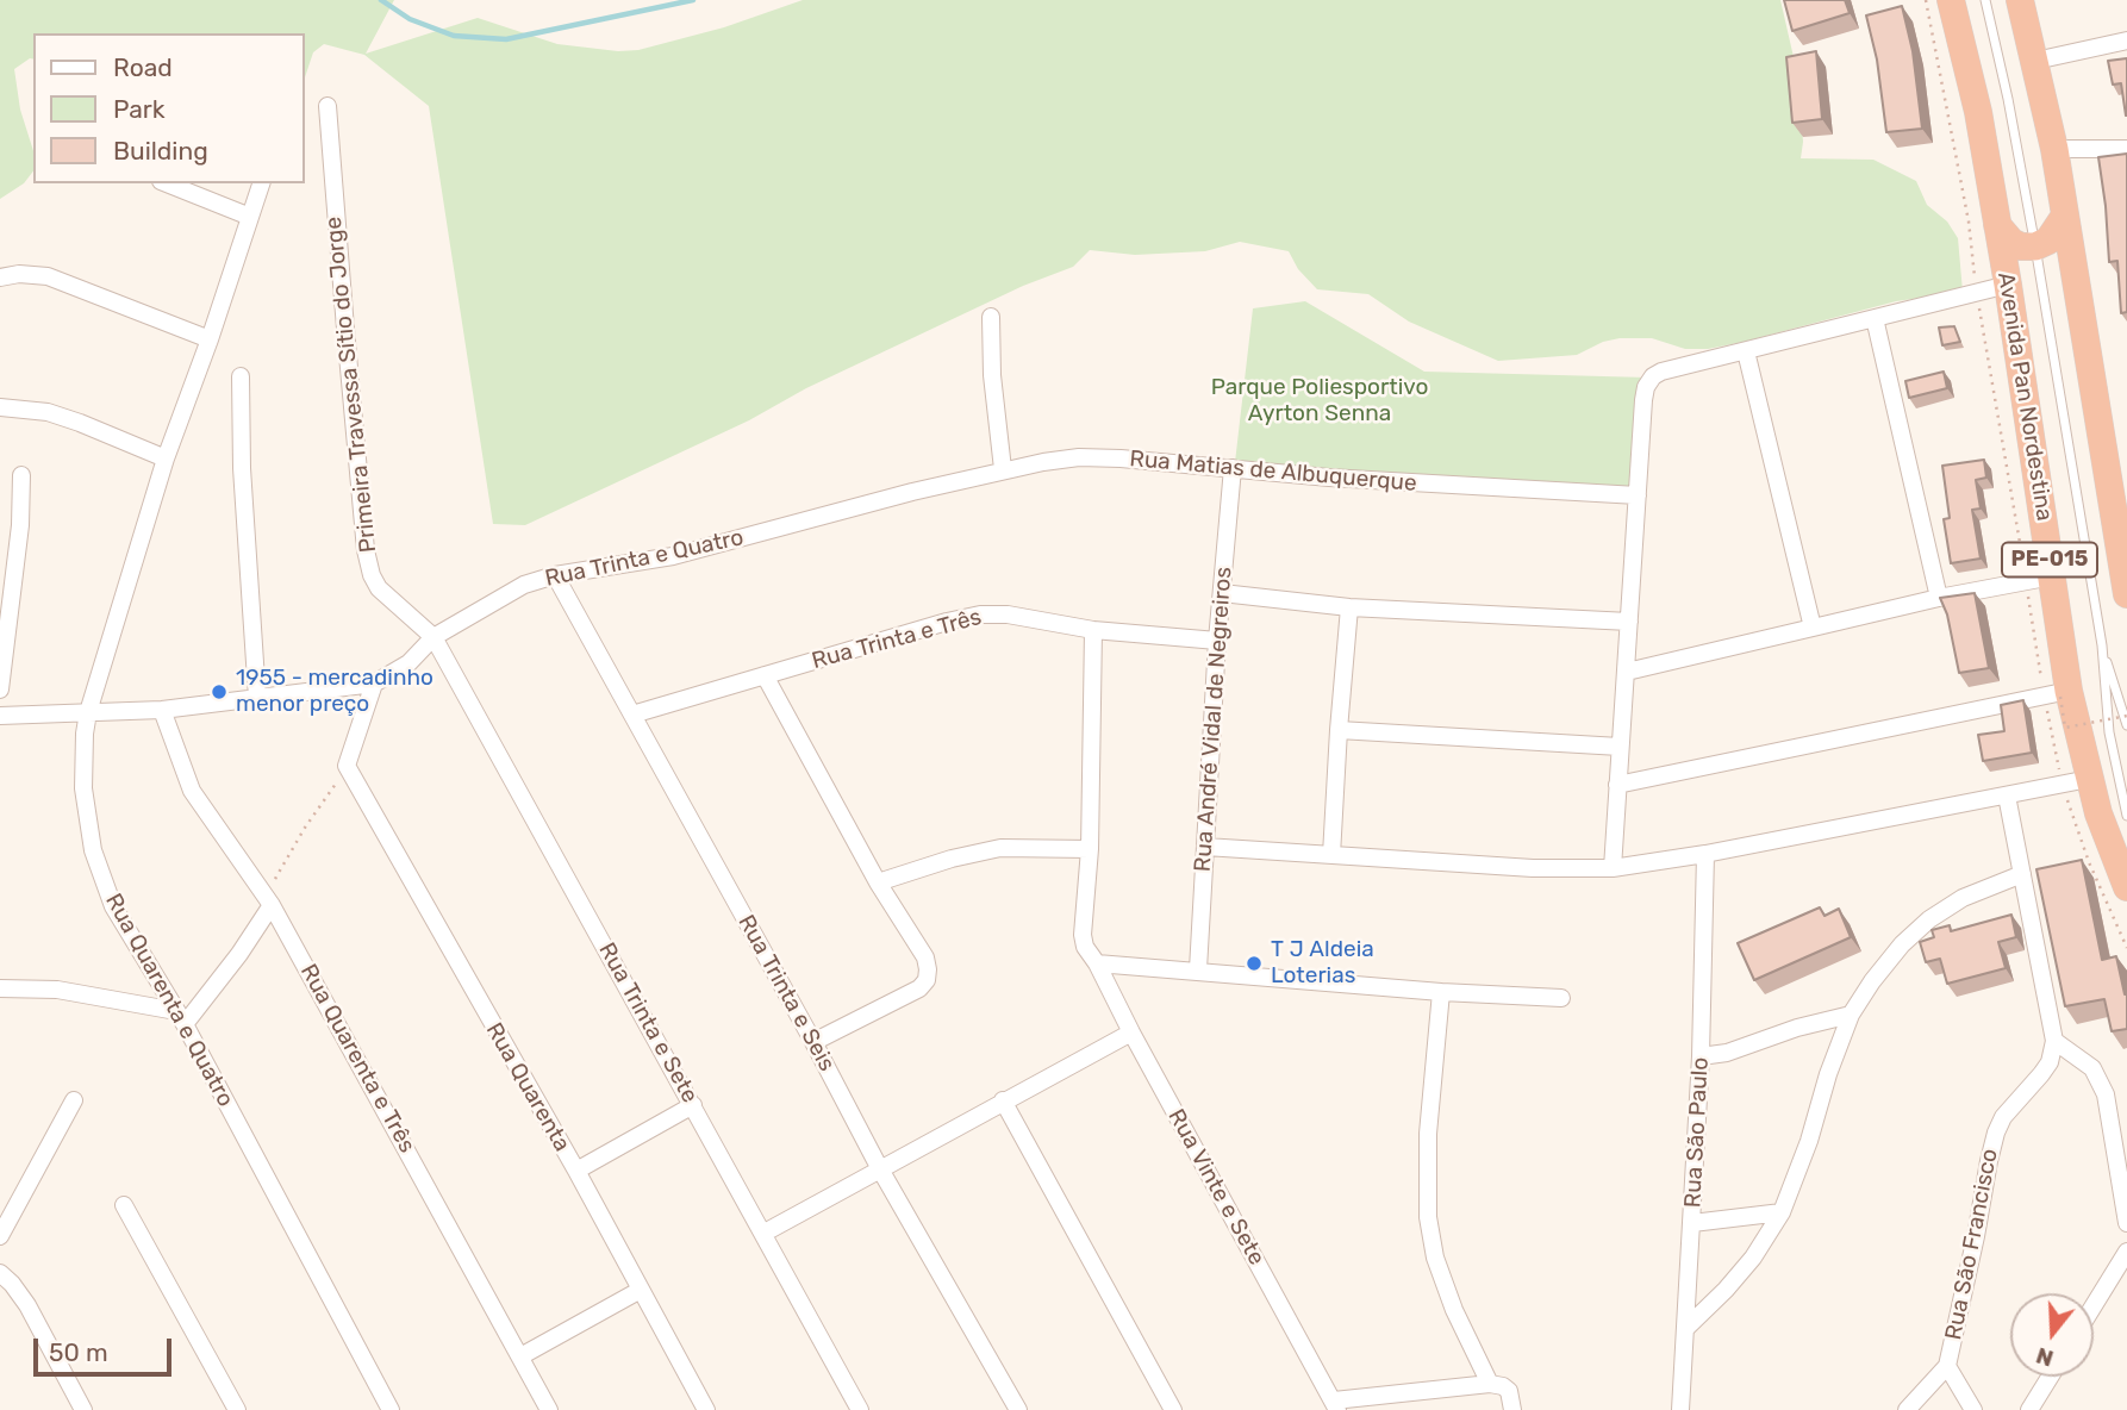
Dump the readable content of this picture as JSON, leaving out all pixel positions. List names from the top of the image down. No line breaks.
{"streets":{"highway":["Avenida Pan Nordestina","PE-015"],"street":["Primeira Travessa Sítio do Jorge","Rua Matias de Albuquerque","Rua Trinta e Quatro","Rua Trinta e Três","Rua André Vidal de Negreiros","Rua Trinta e Seis","Rua Quarenta e Quatro","Rua Trinta e Sete","Rua Quarenta e Três","Rua Quarenta","Rua São Paulo","Rua Vinte e Sete","Rua São Francisco"]},"crossings":[["Primeira Travessa Sítio do Jorge","Rua Trinta e Quatro"],["Primeira Travessa Sítio do Jorge","Rua Trinta e Sete"],["Rua Matias de Albuquerque","Rua Trinta e Quatro"],["Rua Matias de Albuquerque","Rua André Vidal de Negreiros"],["Rua Trinta e Quatro","Rua Trinta e Seis"],["Rua Trinta e Quatro","Rua Trinta e Sete"],["Rua Trinta e Três","Rua André Vidal de Negreiros"],["Rua Trinta e Três","Rua Trinta e Seis"],["Rua Trinta e Três","Rua Vinte e Sete"]],"parks":["Parque Poliesportivo Ayrton Senna"],"places":["1955 - mercadinho menor preço","T J Aldeia Loterias"],"legend":["Road","Park","Building"],"scale_bar":"50 m","north":"bottom"}
